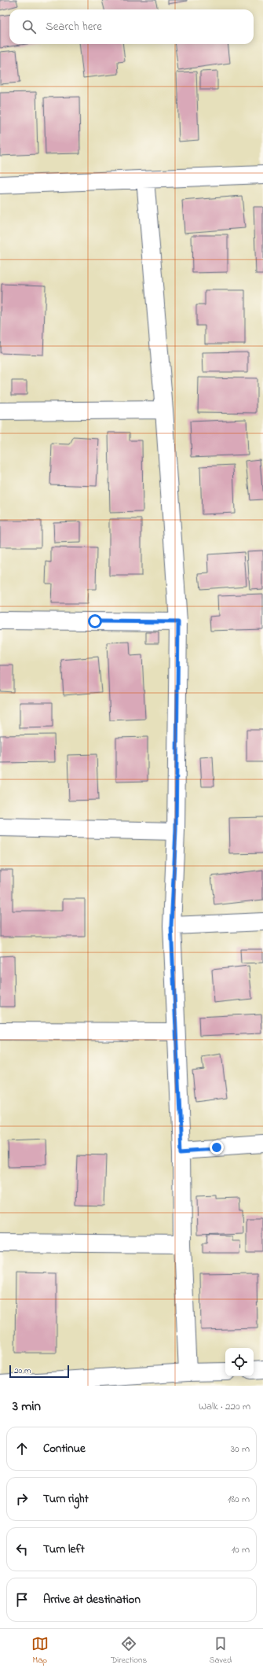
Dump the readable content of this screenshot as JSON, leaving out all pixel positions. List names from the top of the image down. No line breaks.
{"scale_bar":"20 m","page":{"search":"Search here","scale":"20 m","heading":["3 min","Walk · 220 m"],"list":[["Continue","30 m"],["Turn right","180 m"],["Turn left","10 m"],"Arrive at destination"],"nav":["Map","Directions","Saved"]}}
